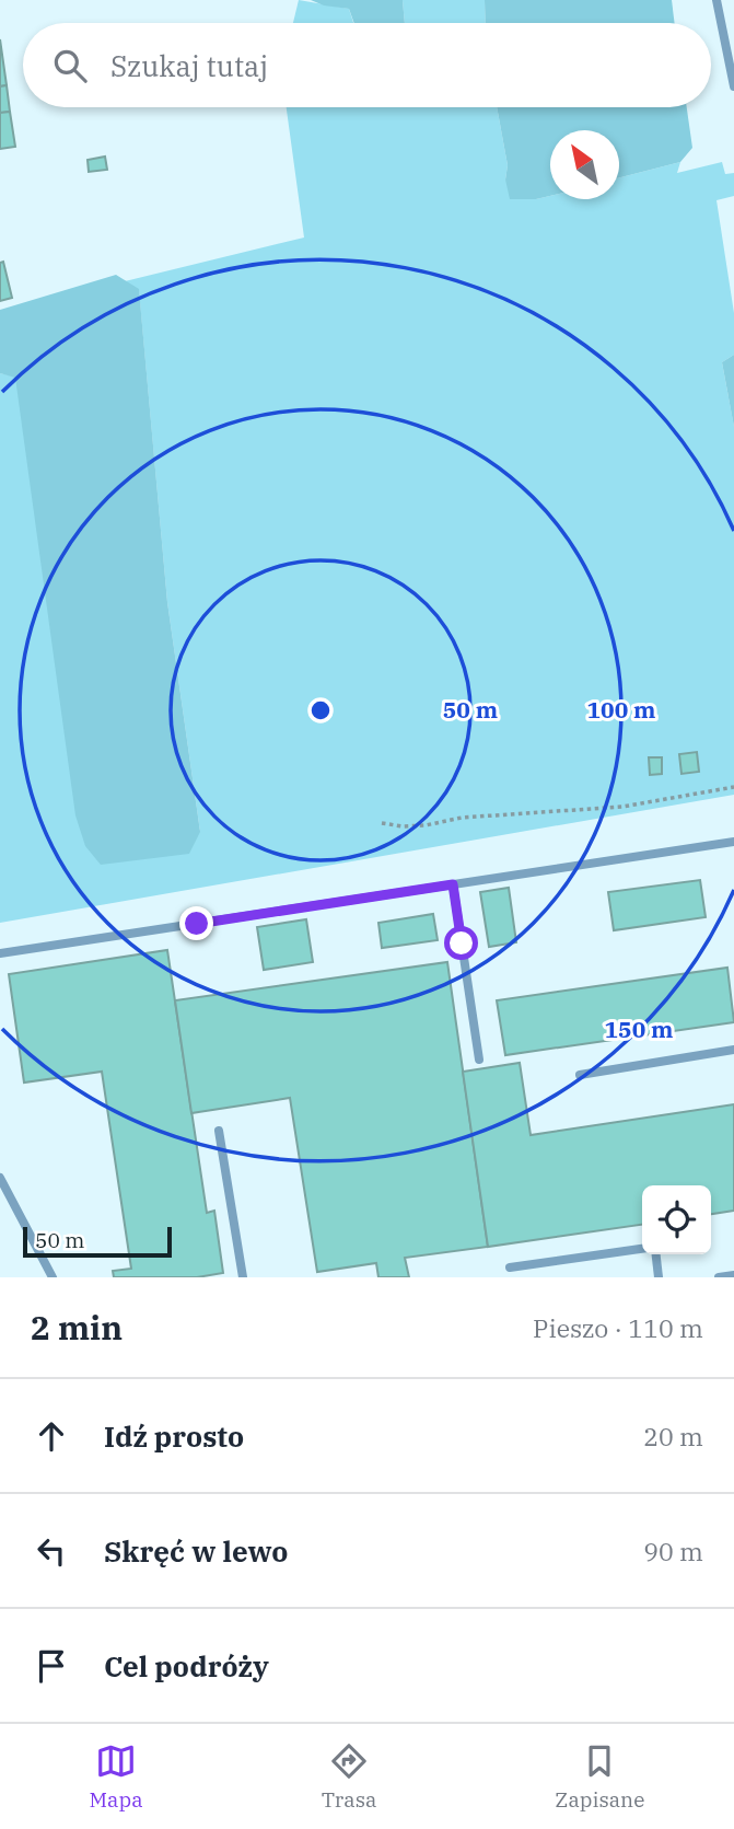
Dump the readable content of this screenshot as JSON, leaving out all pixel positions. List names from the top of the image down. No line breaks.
{"scale_bar":"50 m","north":"top left","page":{"search":"Szukaj tutaj","scale":"50 m","heading":["2 min","Pieszo · 110 m"],"list":[["Idź prosto","20 m"],["Skręć w lewo","90 m"],"Cel podróży"],"nav":["Mapa","Trasa","Zapisane"]},"rings":["50 m","100 m","150 m"]}
